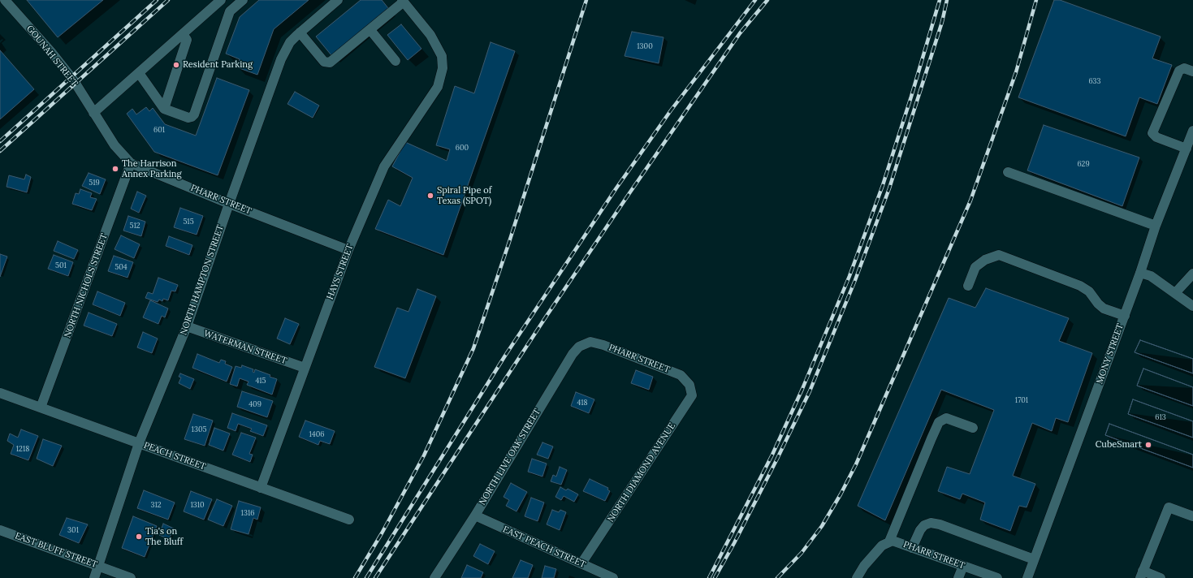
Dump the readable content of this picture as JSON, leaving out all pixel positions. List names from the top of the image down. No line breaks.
{"streets":{"street":["GOUNAH STREET","PHARR STREET","HAYS STREET","NORTH HAMPTON STREET","NORTH NICHOLS STREET","WATERMAN STREET","MONY STREET","PEACH STREET","NORTH LIVE OAK STREET","NORTH DIAMOND AVENUE","EAST PEACH STREET","EAST BLUFF STREET"]},"crossings":[["GOUNAH STREET","PHARR STREET"],["PHARR STREET","HAYS STREET"],["PHARR STREET","NORTH HAMPTON STREET"],["PHARR STREET","NORTH NICHOLS STREET"],["PHARR STREET","NORTH LIVE OAK STREET"],["PHARR STREET","NORTH DIAMOND AVENUE"],["HAYS STREET","WATERMAN STREET"],["HAYS STREET","PEACH STREET"],["NORTH HAMPTON STREET","WATERMAN STREET"],["NORTH HAMPTON STREET","PEACH STREET"],["NORTH HAMPTON STREET","EAST BLUFF STREET"],["NORTH NICHOLS STREET","PEACH STREET"],["NORTH LIVE OAK STREET","EAST PEACH STREET"],["NORTH DIAMOND AVENUE","EAST PEACH STREET"]],"places":["Resident Parking","The Harrison Annex Parking","Spiral Pipe of Texas (SPOT)","CubeSmart","Tía's on The Bluff"],"house_numbers":["1300","633","601","600","629","519","515","512","501","504","415","1701","418","409","613","1305","1406","1218","312","1310","1316","301"]}
